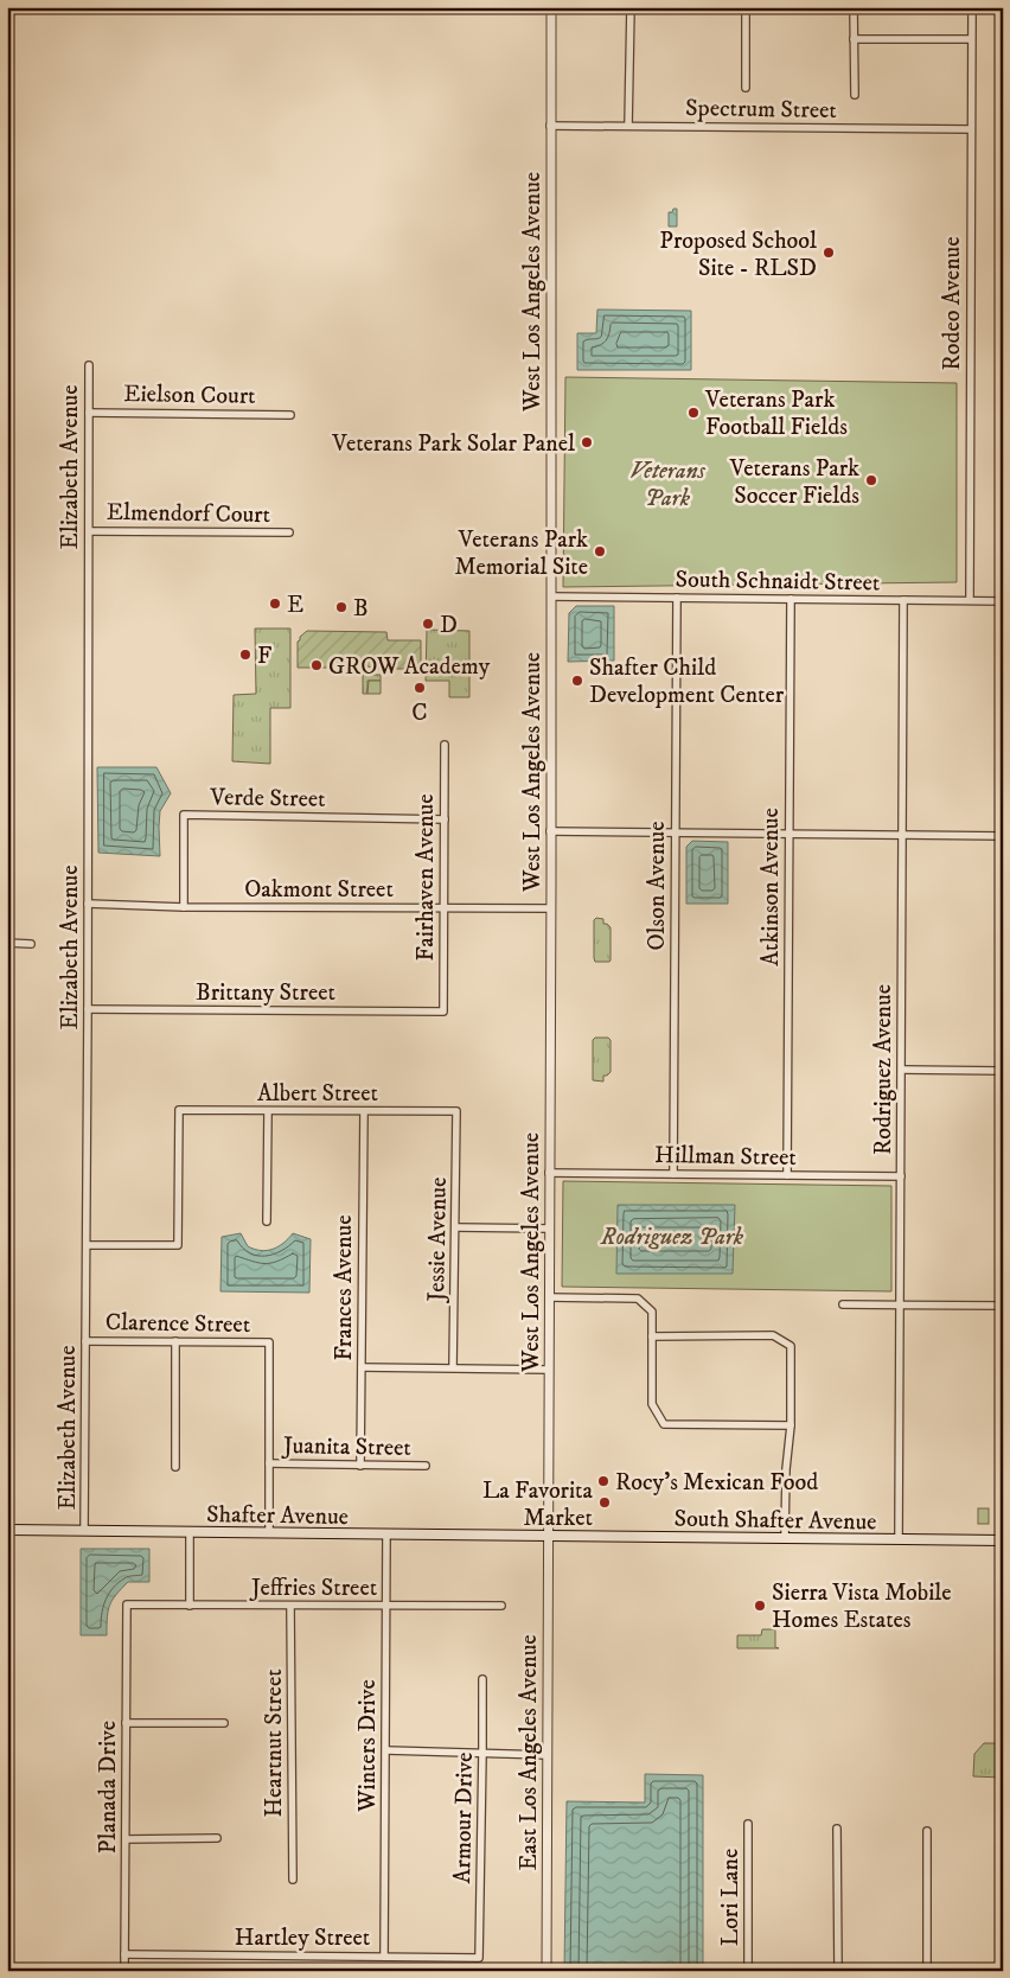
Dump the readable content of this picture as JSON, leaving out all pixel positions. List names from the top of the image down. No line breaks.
{"streets":{"main road":["Shafter Avenue","South Shafter Avenue"],"street":["Spectrum Street","West Los Angeles Avenue","Rodeo Avenue","Eielson Court","Elizabeth Avenue","Elmendorf Court","South Schnaidt Street","Verde Street","Fairhaven Avenue","Olson Avenue","Atkinson Avenue","Oakmont Street","Brittany Street","Rodriguez Avenue","Albert Street","Hillman Street","Jessie Avenue","Frances Avenue","Clarence Street","Juanita Street","Jeffries Street","Heartnut Street","Winters Drive","East Los Angeles Avenue","Planada Drive","Armour Drive","Lori Lane","Hartley Street"]},"crossings":[["Spectrum Street","West Los Angeles Avenue"],["Spectrum Street","Rodeo Avenue"],["West Los Angeles Avenue","South Schnaidt Street"],["West Los Angeles Avenue","Oakmont Street"],["West Los Angeles Avenue","Hillman Street"],["West Los Angeles Avenue","Shafter Avenue"],["West Los Angeles Avenue","South Shafter Avenue"],["West Los Angeles Avenue","East Los Angeles Avenue"],["Rodeo Avenue","South Schnaidt Street"],["Eielson Court","Elizabeth Avenue"],["Elizabeth Avenue","Elmendorf Court"],["Elizabeth Avenue","Oakmont Street"],["Elizabeth Avenue","Brittany Street"],["Elizabeth Avenue","Albert Street"],["Elizabeth Avenue","Clarence Street"],["Elizabeth Avenue","Shafter Avenue"],["South Schnaidt Street","Olson Avenue"],["South Schnaidt Street","Atkinson Avenue"],["South Schnaidt Street","Rodriguez Avenue"],["Verde Street","Fairhaven Avenue"],["Verde Street","Oakmont Street"],["Fairhaven Avenue","Oakmont Street"],["Fairhaven Avenue","Brittany Street"],["Olson Avenue","Hillman Street"],["Atkinson Avenue","Hillman Street"],["Rodriguez Avenue","Hillman Street"],["Rodriguez Avenue","South Shafter Avenue"],["Albert Street","Jessie Avenue"],["Albert Street","Frances Avenue"],["Frances Avenue","Juanita Street"],["Clarence Street","Juanita Street"],["Shafter Avenue","South Shafter Avenue"],["Shafter Avenue","Winters Drive"],["Shafter Avenue","East Los Angeles Avenue"],["South Shafter Avenue","East Los Angeles Avenue"],["Jeffries Street","Heartnut Street"],["Jeffries Street","Winters Drive"],["Jeffries Street","Planada Drive"],["Winters Drive","Hartley Street"],["Planada Drive","Hartley Street"],["Armour Drive","Hartley Street"]],"parks":["Veterans Park","Rodriguez Park"],"places":["Proposed School Site - RLSD","Veterans Park Football Fields","Veterans Park Solar Panel","Veterans Park Soccer Fields","Veterans Park Memorial Site","E","B","D","F","GROW Academy","Shafter Child Development Center","C","Rocy's Mexican Food","La Favorita Market","Sierra Vista Mobile Homes Estates"]}
